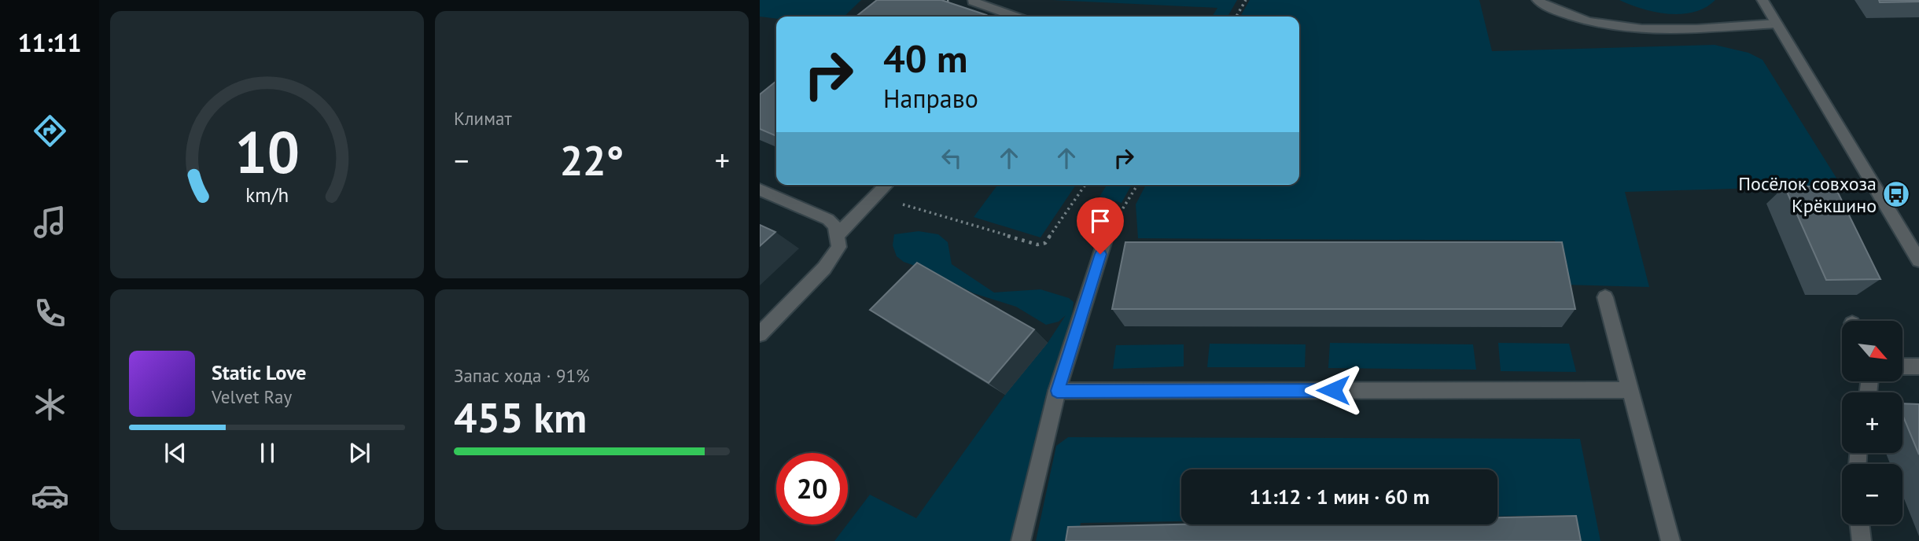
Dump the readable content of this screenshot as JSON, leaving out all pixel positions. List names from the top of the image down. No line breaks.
{"places":{"bus stop":["Посёлок совхоза Крёкшино"]},"north":"bottom right","page":{"tabs":"11:11","tile":["Климат",["Запас хода · 91%","455 km"]],"turn":["40 m","Направо"],"heat":["−","22°","+"],"map_buttons":["+","−"],"song":["Static Love","Velvet Ray"],"limit":"20","trip":"11:12 · 1 мин · 60 m","gauge":["10","km/h"]}}
